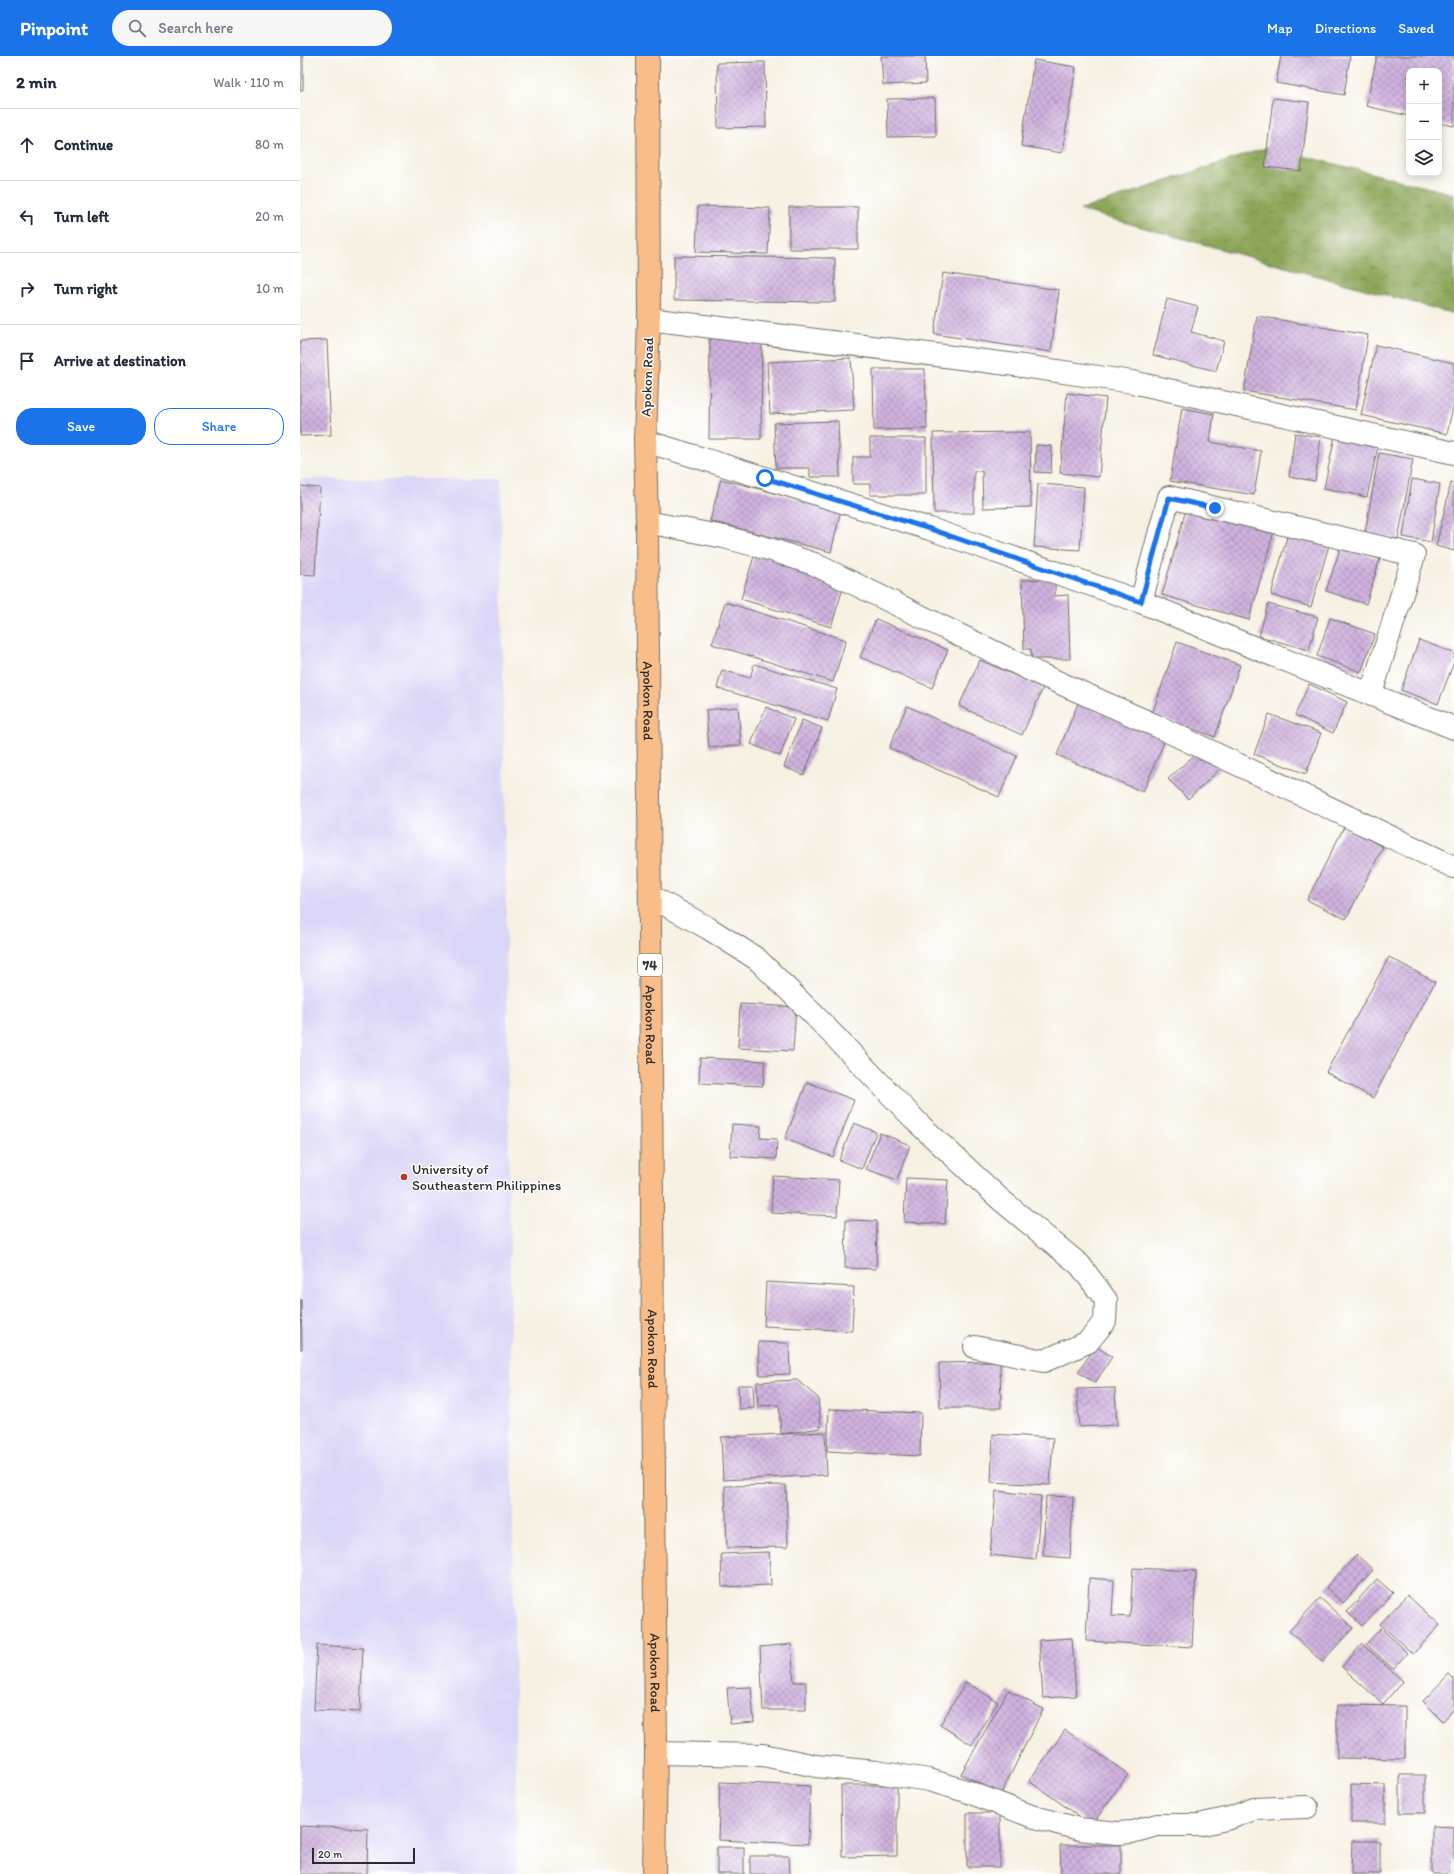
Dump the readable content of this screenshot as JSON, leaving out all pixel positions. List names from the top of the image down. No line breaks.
{"streets":{"highway":["Apokon Road","74"]},"places":["University of Southeastern Philippines"],"scale_bar":"20 m","page":{"header":"Pinpoint","search":"Search here","nav":["Map","Directions","Saved"],"heading":["2 min","Walk · 110 m"],"map_buttons":["+","−"],"list":[["Continue","80 m"],["Turn left","20 m"],["Turn right","10 m"],"Arrive at destination"],"buttons":["Save","Share"],"scale":"20 m"}}
